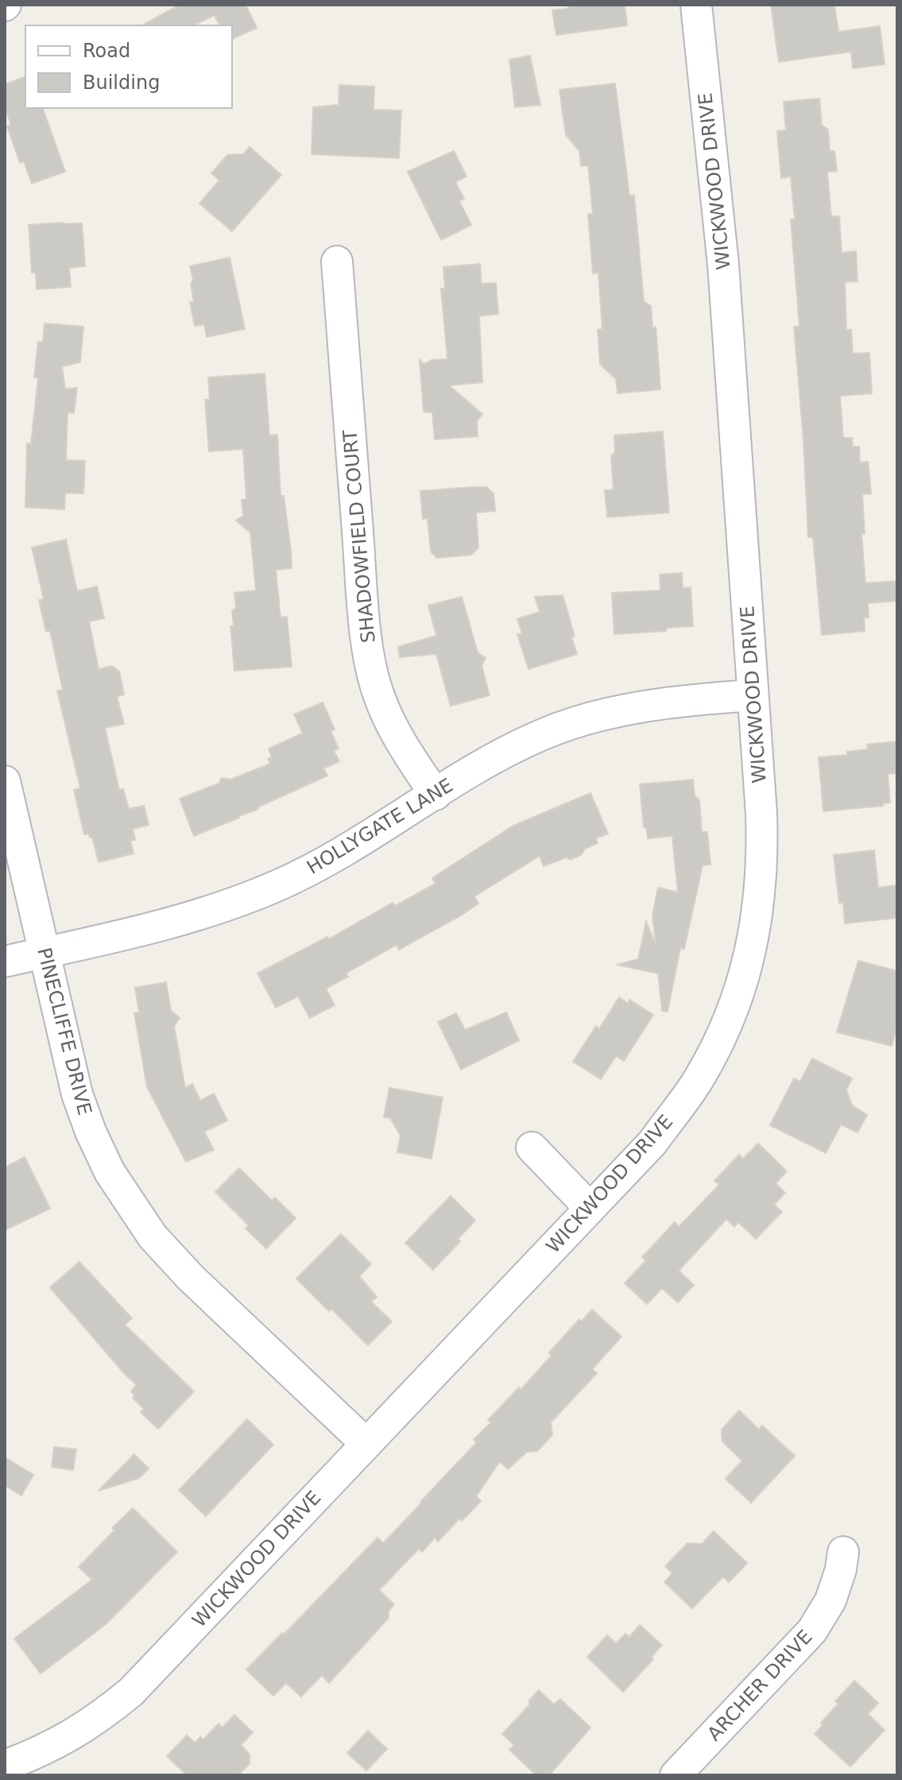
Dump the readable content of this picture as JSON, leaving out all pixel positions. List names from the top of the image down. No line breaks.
{"streets":{"street":["WICKWOOD DRIVE","SHADOWFIELD COURT","HOLLYGATE LANE","PINECLIFFE DRIVE","ARCHER DRIVE"]},"crossings":[["WICKWOOD DRIVE","HOLLYGATE LANE"],["WICKWOOD DRIVE","PINECLIFFE DRIVE"],["SHADOWFIELD COURT","HOLLYGATE LANE"],["HOLLYGATE LANE","PINECLIFFE DRIVE"]],"legend":["Road","Building"]}
